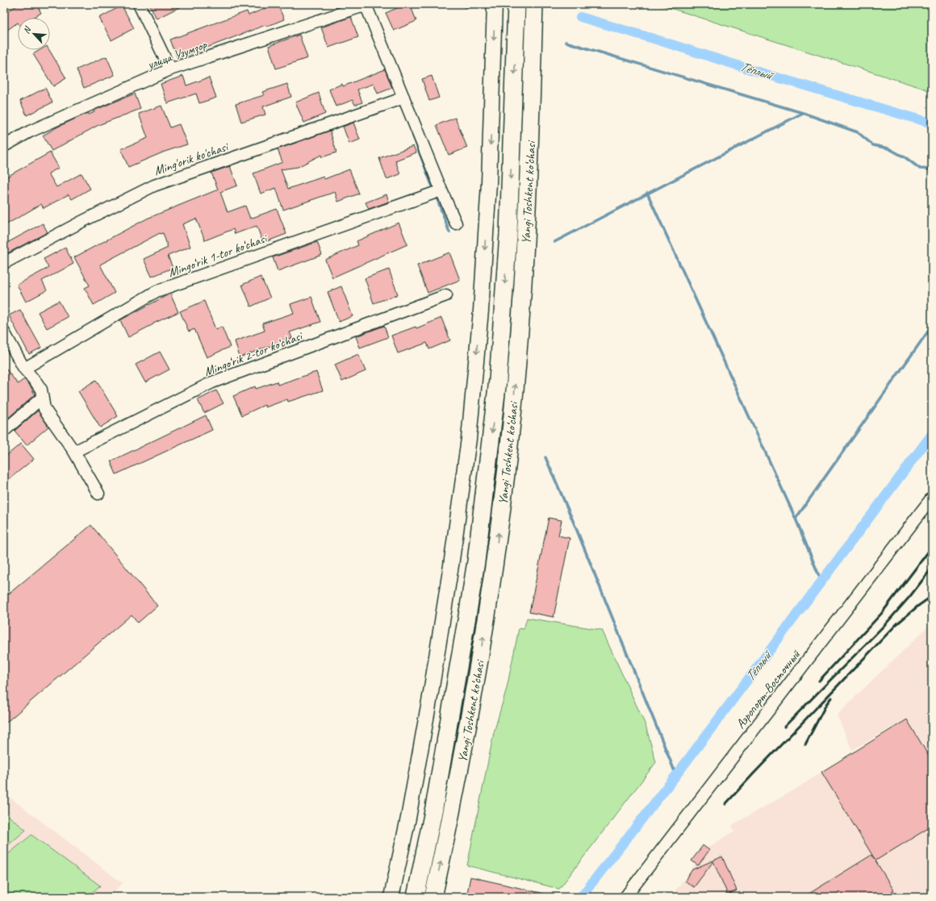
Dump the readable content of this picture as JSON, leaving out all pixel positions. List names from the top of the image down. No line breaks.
{"streets":{"highway":["Yangi Toshkent ko‘chasi"],"street":["улица Узумзор","Ming'orik ko'chasi","Mingo‘rik 1-tor ko‘chasi","Mingo‘rik 2-tor ko‘chasi","Аэропорт-Восточный"]},"crossings":[["улица Узумзор","Ming'orik ko'chasi"]],"water":["Тёплый"],"north":"top left"}
